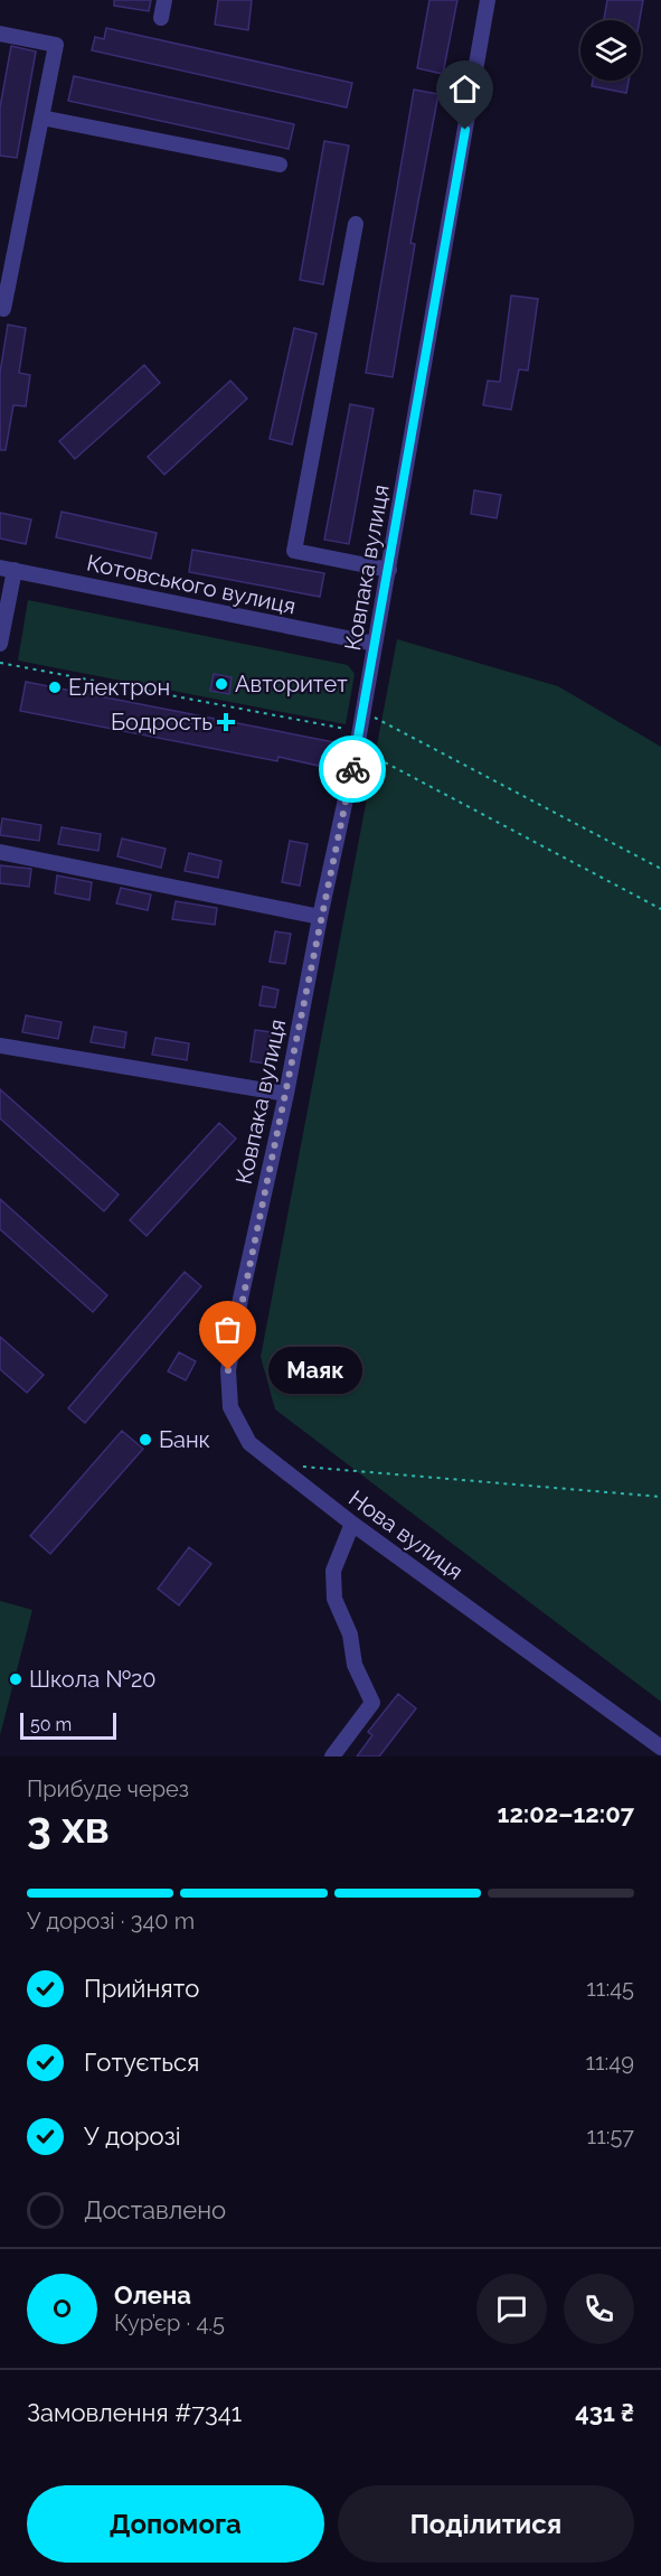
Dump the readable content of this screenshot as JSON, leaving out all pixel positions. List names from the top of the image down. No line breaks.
{"streets":{"street":["Ковпака вулиця","Котовського вулиця","Нова вулиця"]},"crossings":[["Ковпака вулиця","Котовського вулиця"],["Ковпака вулиця","Нова вулиця"]],"places":{"other":["Авторитет","Електрон","Маяк","Банк","Школа №20"],"health":["Бодрость"]},"scale_bar":"50 m","page":{"bubble":"Маяк","scale":"50 m","heading":["3 хв","Прибуде через","12:02–12:07"],"panel":["Олена","Кур’єр · 4.5","Замовлення #7341","431 ₴"],"bar":"У дорозі · 340 m","list":[["Прийнято","11:45"],["Готується","11:49"],["У дорозі","11:57"],"Доставлено"],"round":"О","buttons":["Допомога","Поділитися"]}}
